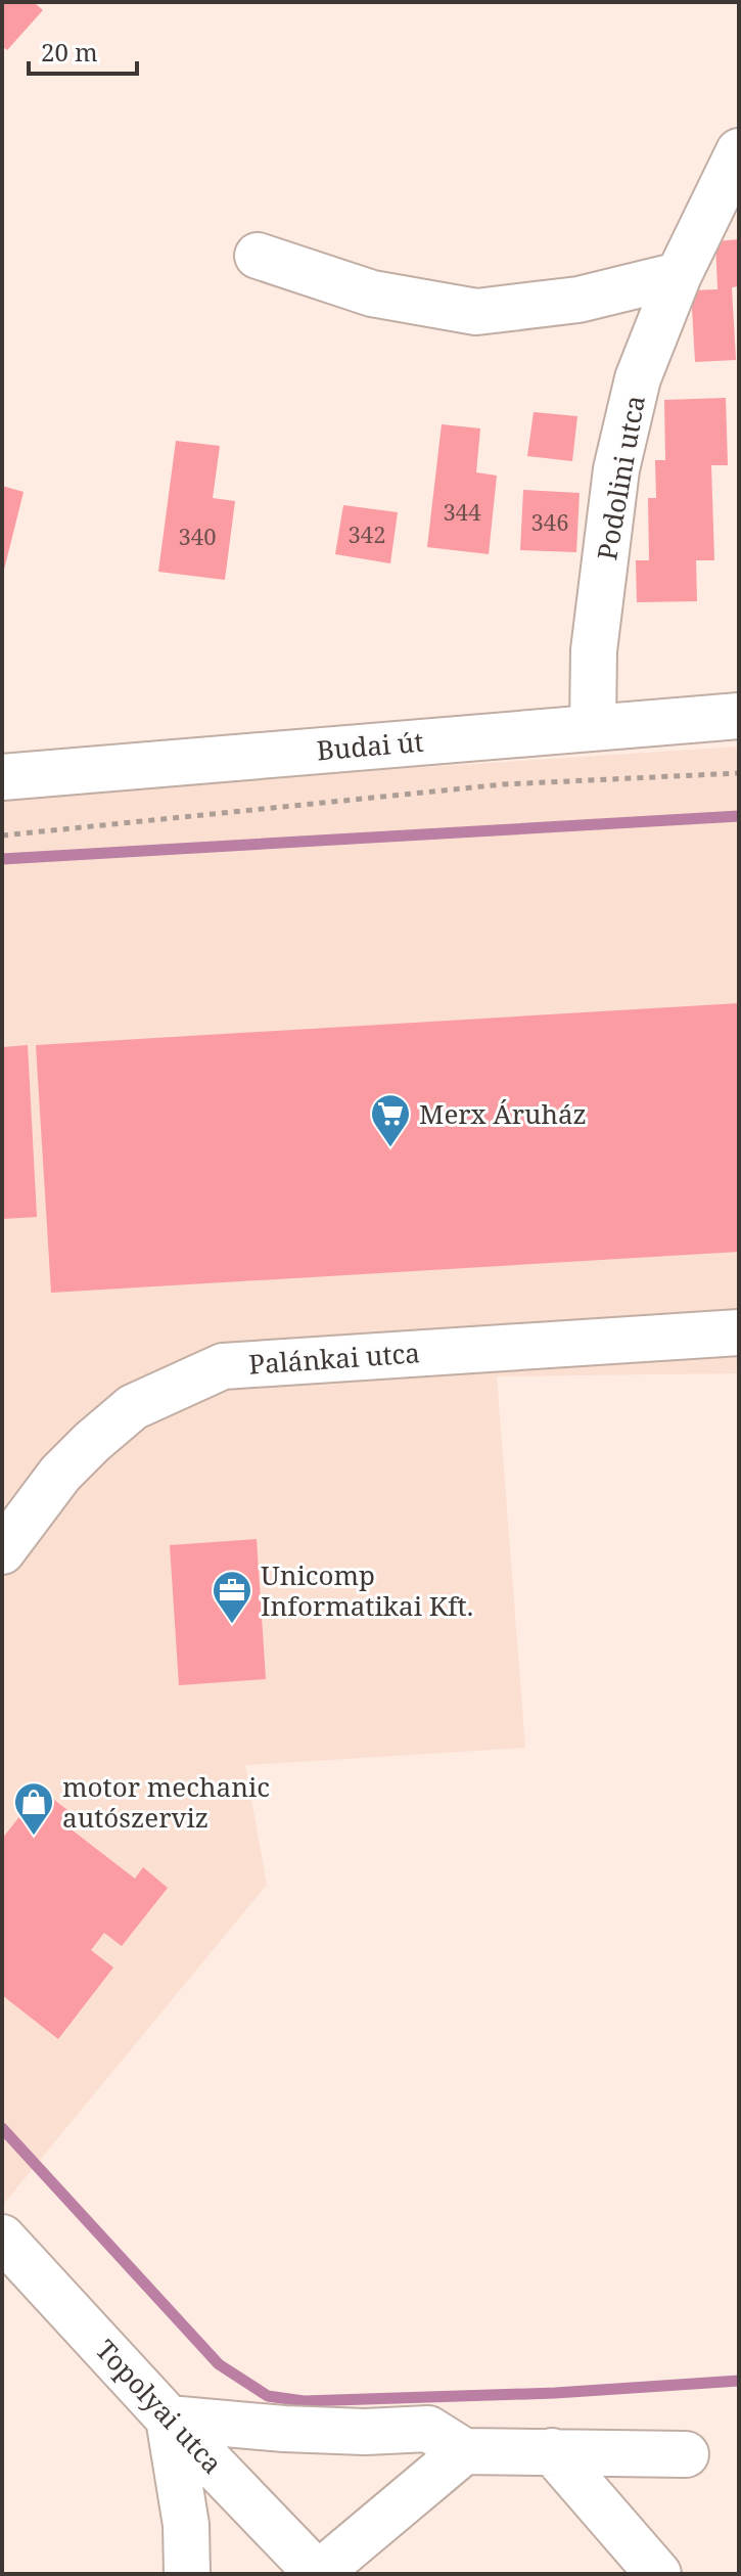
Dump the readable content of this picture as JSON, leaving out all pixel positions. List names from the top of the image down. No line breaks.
{"streets":{"street":["Podolini utca","Budai út","Palánkai utca","Topolyai utca"]},"crossings":[["Podolini utca","Budai út"]],"places":{"supermarket":["Merx Áruház"],"office":["Unicomp Informatikai Kft."],"shop":["motor mechanic autószerviz"]},"house_numbers":["344","346","342","340"],"scale_bar":"20 m"}
